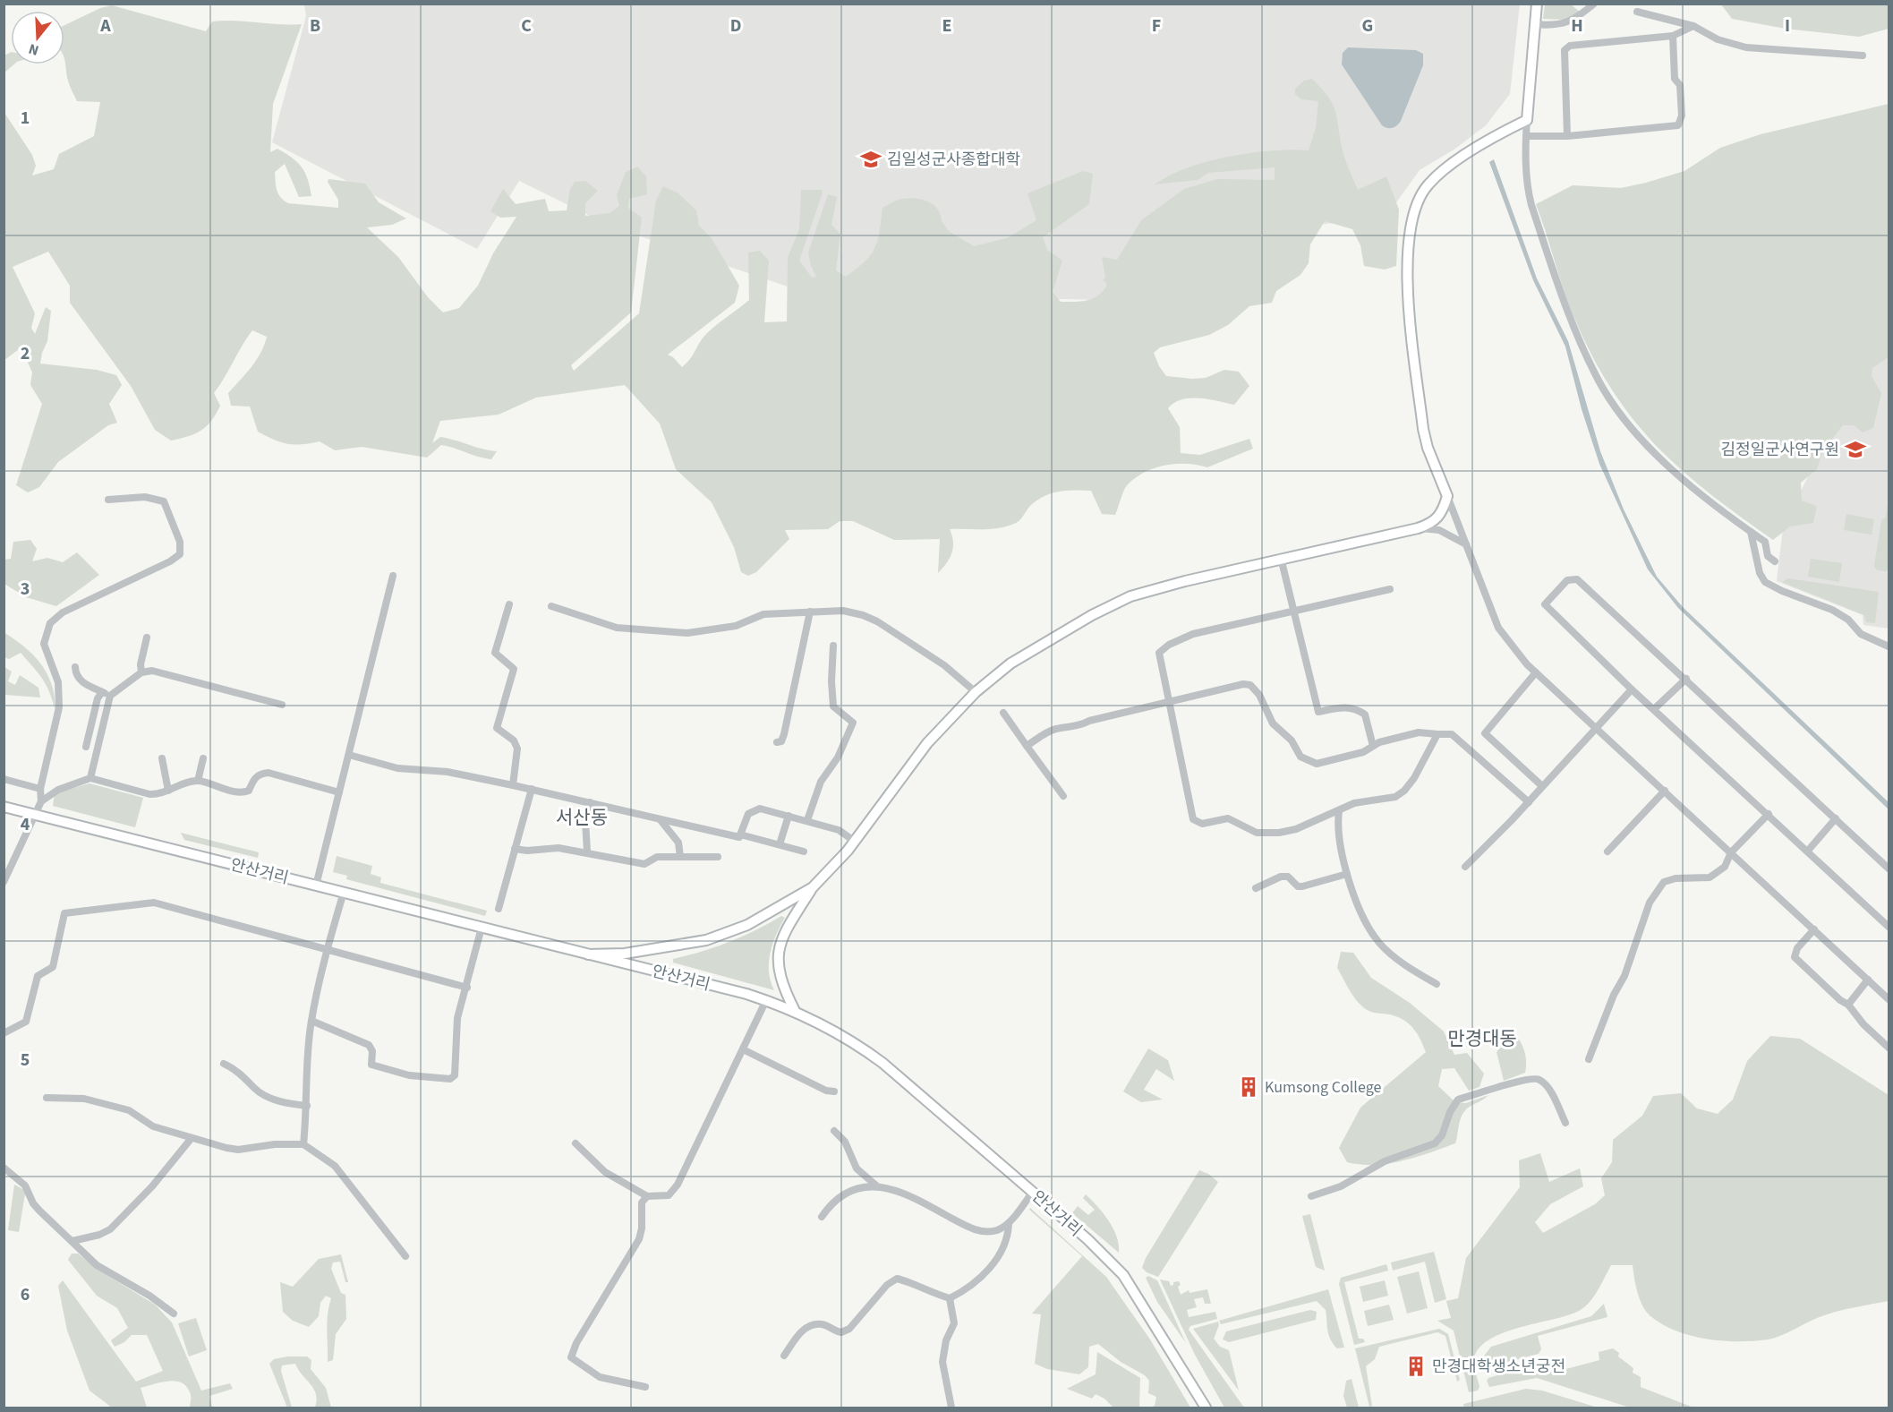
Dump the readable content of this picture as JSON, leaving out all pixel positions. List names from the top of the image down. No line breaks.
{"streets":{"main road":["안산거리"]},"districts":["서산동","만경대동"],"places":{"school or university":["김일성군사종합대학","김정일군사연구원"],"building":["Kumsong College","만경대학생소년궁전"]},"north":"bottom","grid":{"columns":["A","B","C","D","E","F","G","H","I"],"rows":["1","2","3","4","5","6"]}}
